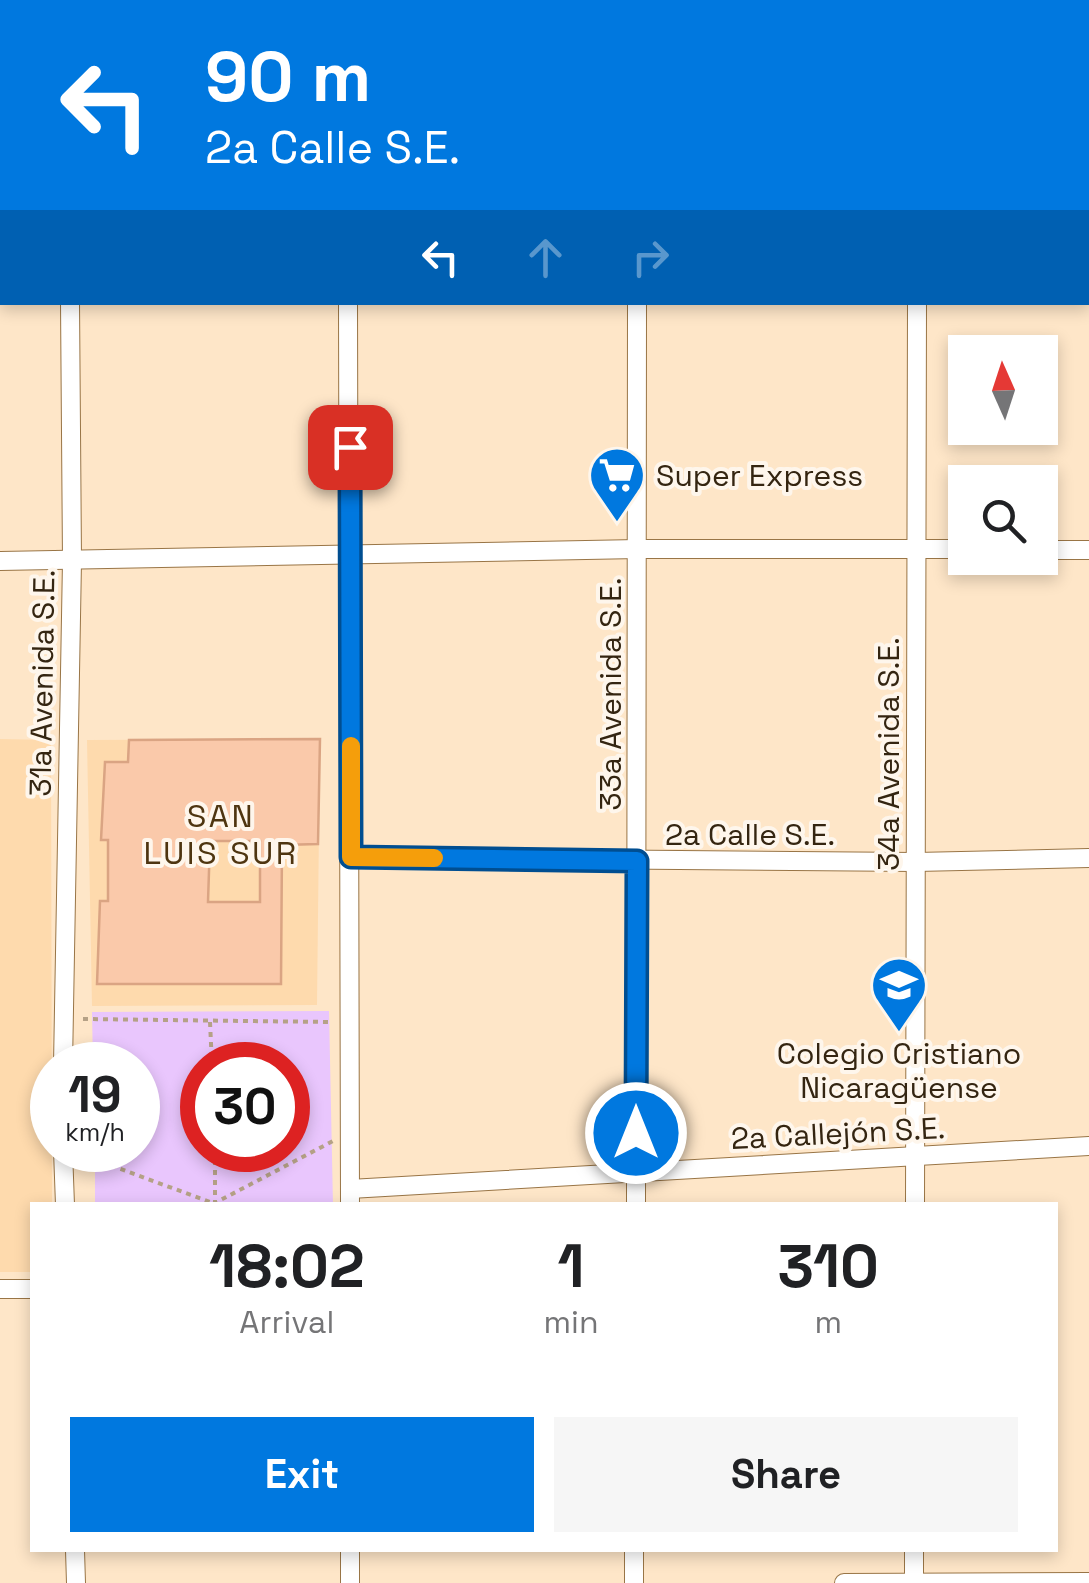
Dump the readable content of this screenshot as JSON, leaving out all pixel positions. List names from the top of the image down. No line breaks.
{"streets":{"street":["31a Avenida S.E.","33a Avenida S.E.","34a Avenida S.E.","2a Calle S.E.","2a Callejón S.E."]},"crossings":[["33a Avenida S.E.","2a Calle S.E."],["33a Avenida S.E.","2a Callejón S.E."],["34a Avenida S.E.","2a Calle S.E."],["34a Avenida S.E.","2a Callejón S.E."]],"districts":["SAN LUIS SUR"],"places":{"supermarket":["Super Express"],"school or university":["Colegio Cristiano Nicaragüense"]},"north":"top","page":{"turn":["90 m","2a Calle S.E."],"speed":"19 km/h","limit":"30","eta":["18:02","Arrival","1","min","310","m"],"buttons":["Exit","Share"]}}
